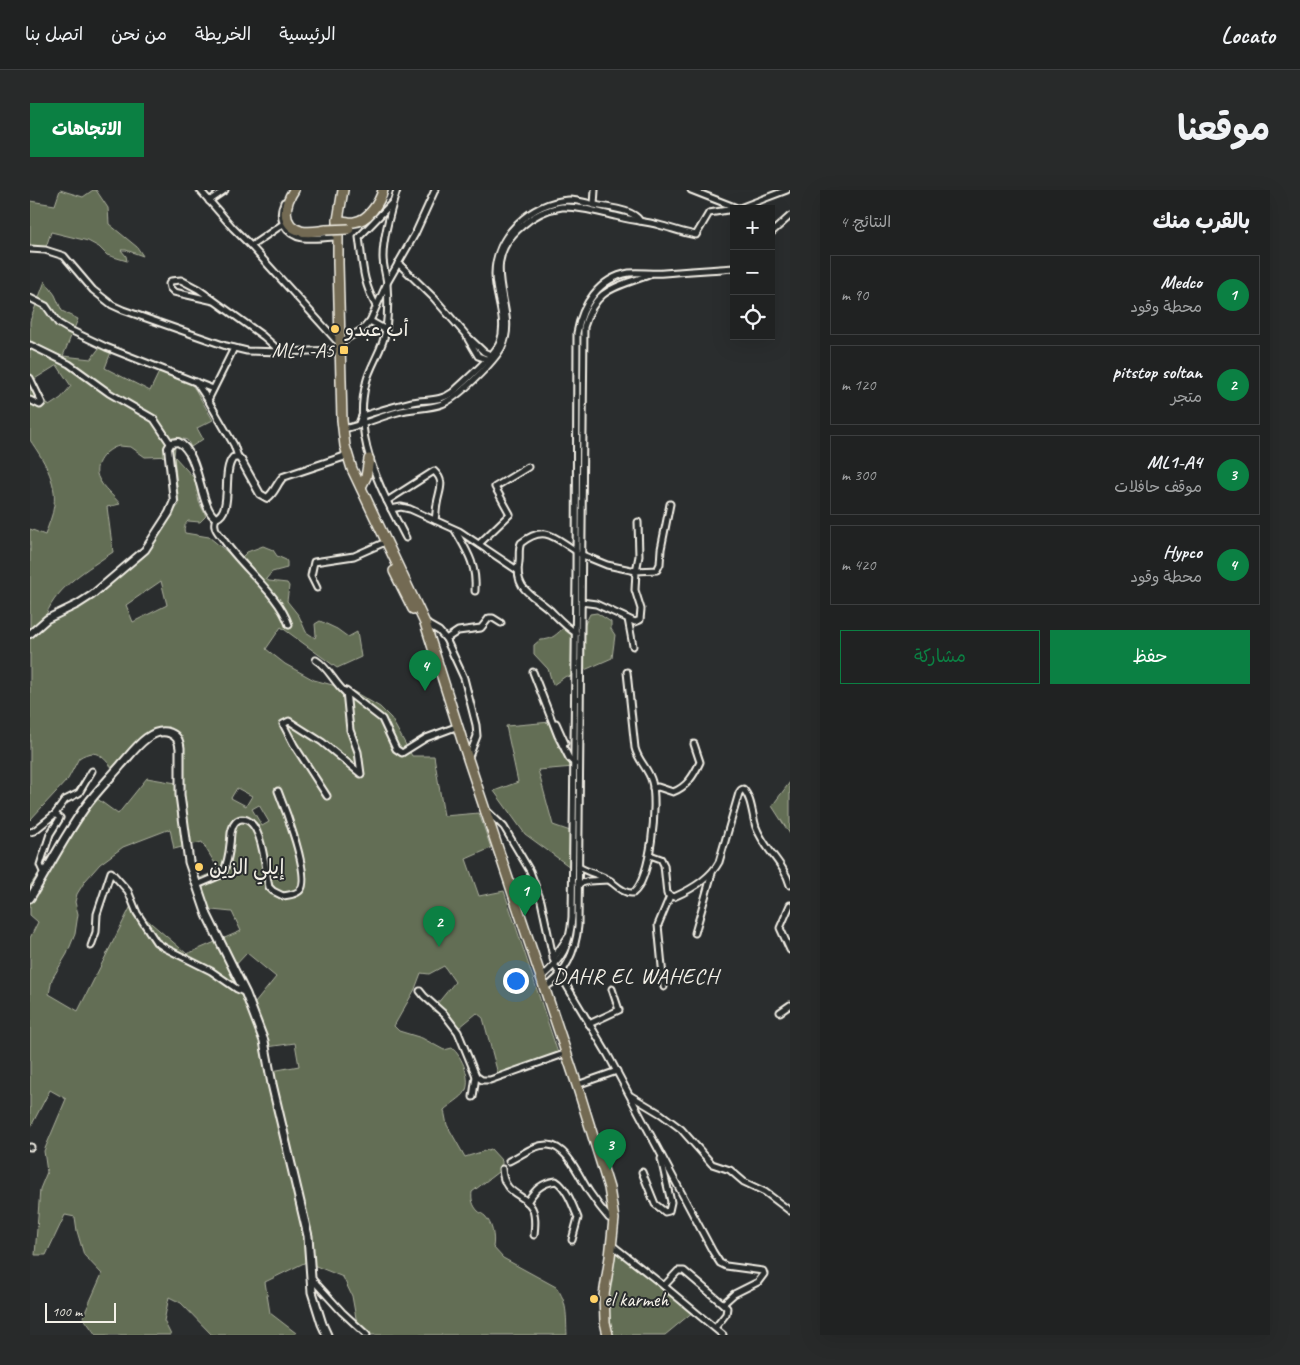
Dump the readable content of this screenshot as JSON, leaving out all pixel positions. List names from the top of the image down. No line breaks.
{"districts":["DAHR EL WAHECH"],"places":{"other":["أب عبدو","إيلي الزين","el karmeh"],"transit":["ML1 -A5"]},"scale_bar":"100 m","page":{"header":"Locato","nav":["الرئيسية","الخريطة","من نحن","اتصل بنا"],"title":"موقعنا","buttons":["الاتجاهات",["حفظ","مشاركة"]],"heading":["بالقرب منك","النتائج: 4"],"map_buttons":["+","−"],"list":[{"mark":"1","name":"Medco","note":"محطة وقود","value":"90 m"},{"mark":"2","name":"pitstop soltan","note":"متجر","value":"120 m"},{"mark":"3","name":"ML1-A4","note":"موقف حافلات","value":"300 m"},{"mark":"4","name":"Hypco","note":"محطة وقود","value":"420 m"}],"pins":["4","1","2","3"],"scale":"100 m"}}
